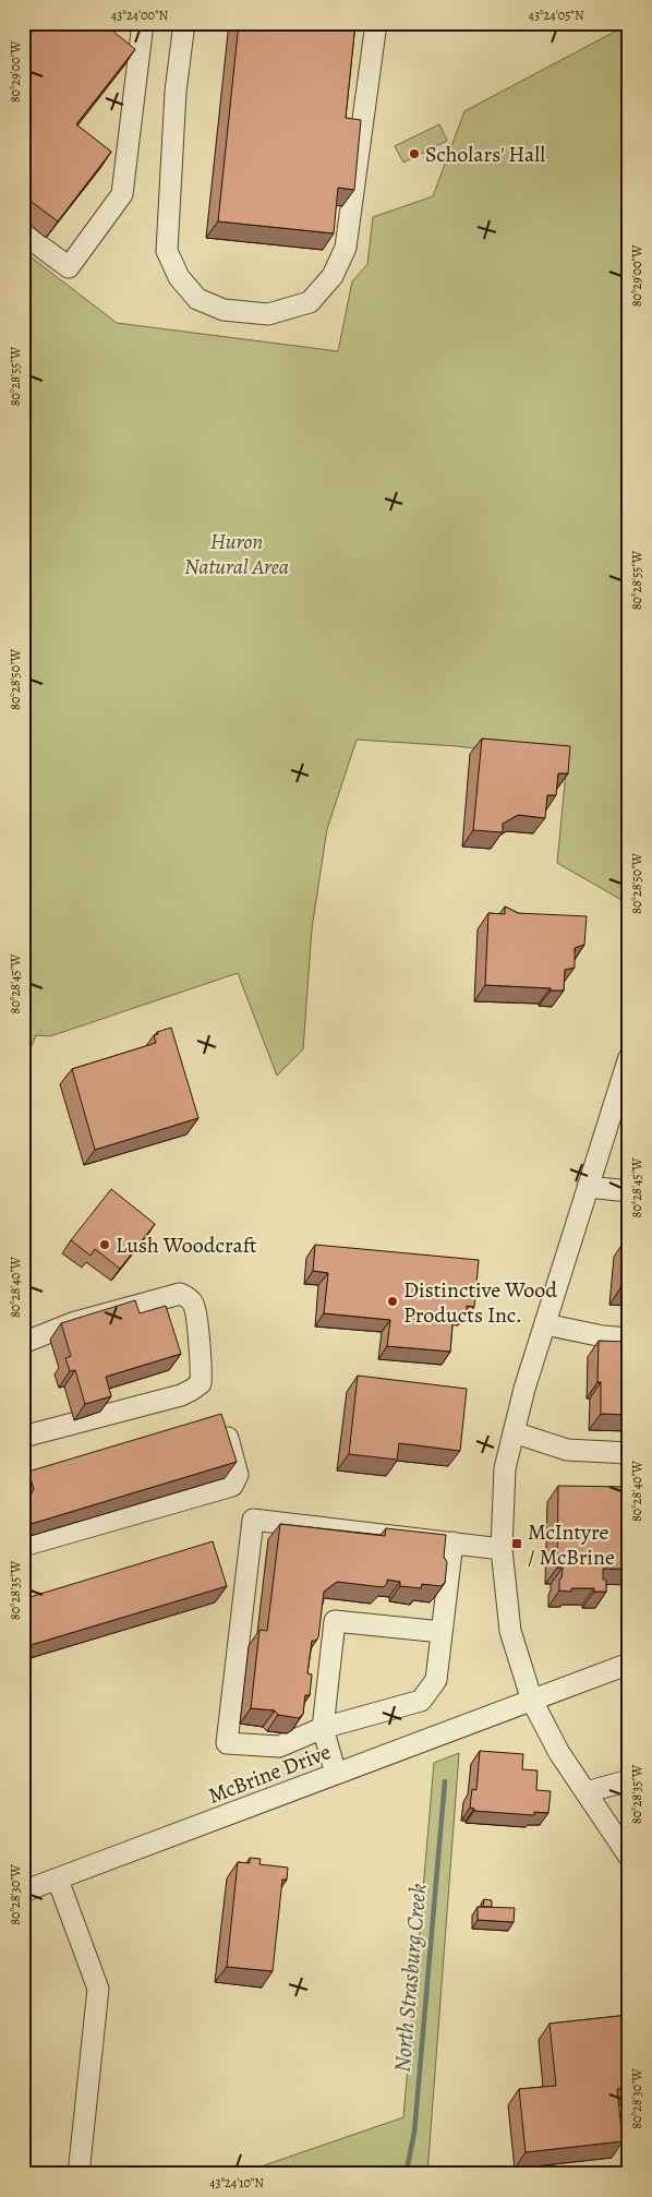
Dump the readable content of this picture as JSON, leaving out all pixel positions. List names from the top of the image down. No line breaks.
{"streets":{"street":["McBrine Drive"]},"water":["North Strasburg Creek"],"parks":["Huron Natural Area"],"places":{"other":["Scholars' Hall","Lush Woodcraft","Distinctive Wood Products Inc."],"transit":["McIntyre / McBrine"]},"coordinates":["43°24'00\"N","43°24'05\"N","80°29'00\"W","80°28'55\"W","80°28'50\"W","80°28'45\"W","80°28'40\"W","80°28'35\"W","80°28'30\"W","43°24'10\"N"]}
